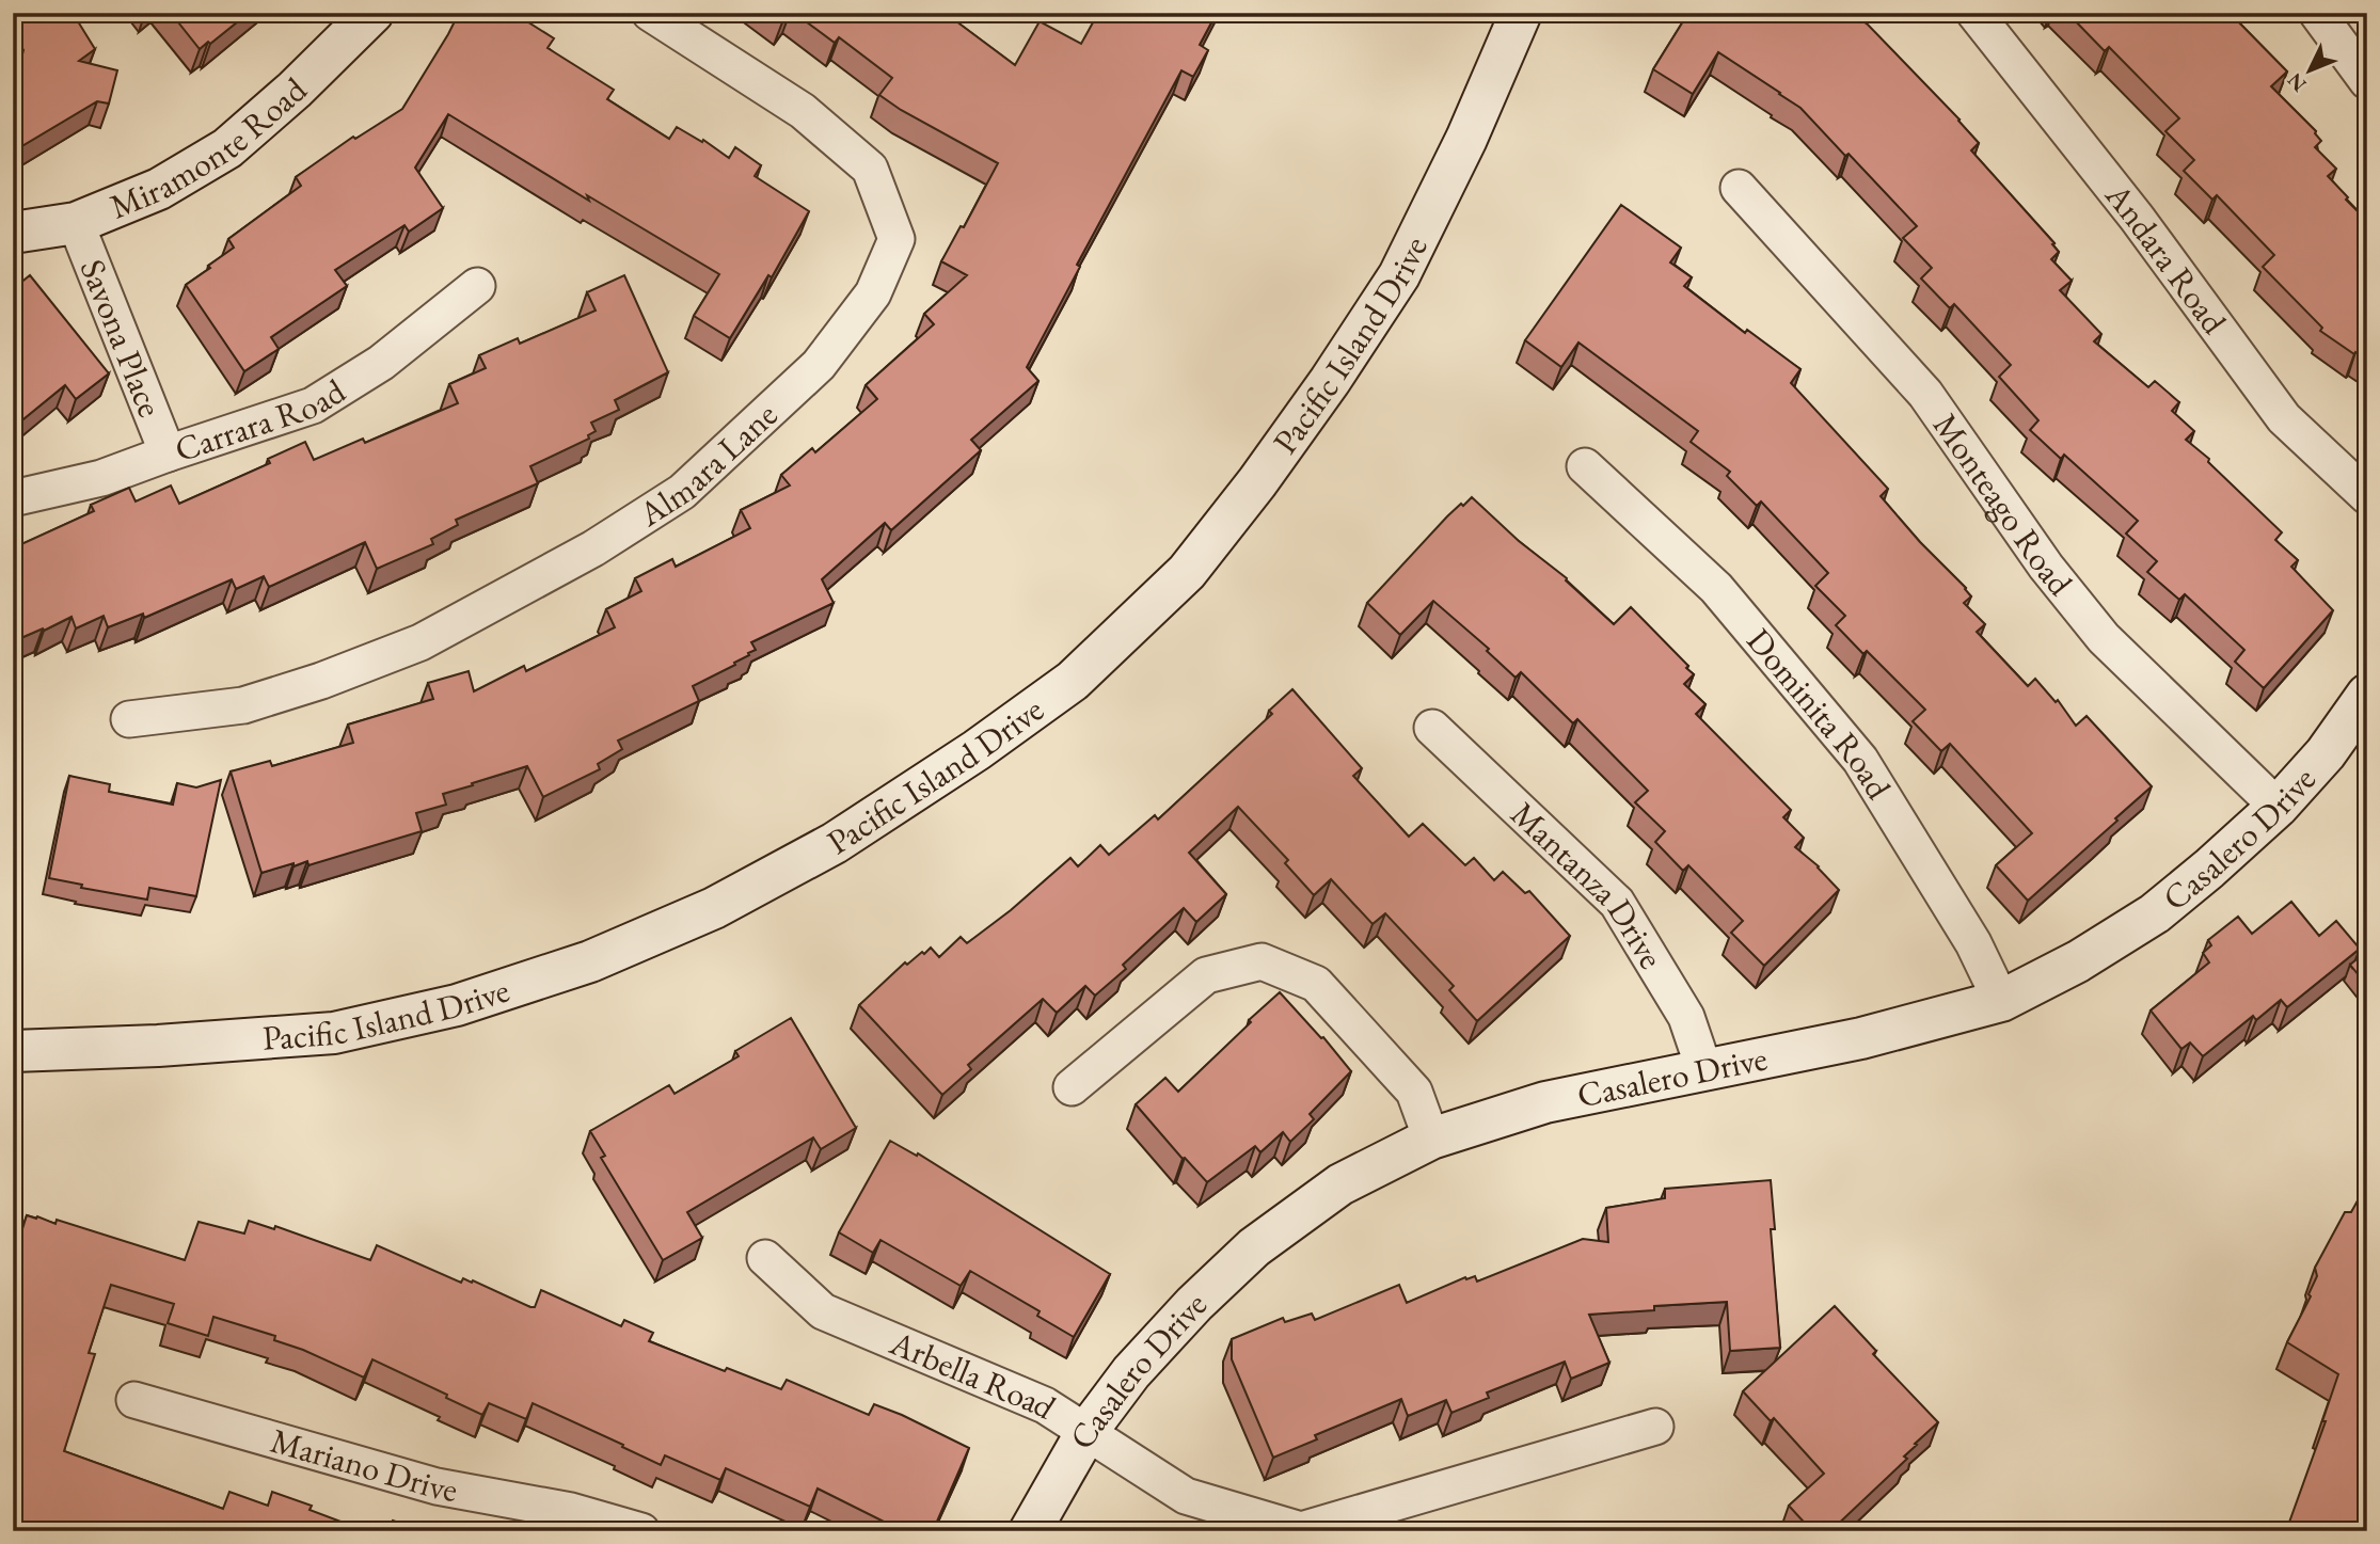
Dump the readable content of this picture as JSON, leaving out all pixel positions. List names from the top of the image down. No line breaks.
{"streets":{"street":["Miramonte Road","Andara Road","Savona Place","Pacific Island Drive","Carrara Road","Almara Lane","Monteago Road","Dominita Road","Casalero Drive","Mantanza Drive","Arbella Road","Mariano Drive"]},"crossings":[["Miramonte Road","Savona Place"],["Savona Place","Carrara Road"],["Monteago Road","Casalero Drive"],["Dominita Road","Casalero Drive"],["Casalero Drive","Mantanza Drive"],["Casalero Drive","Arbella Road"]],"north":"bottom left"}
